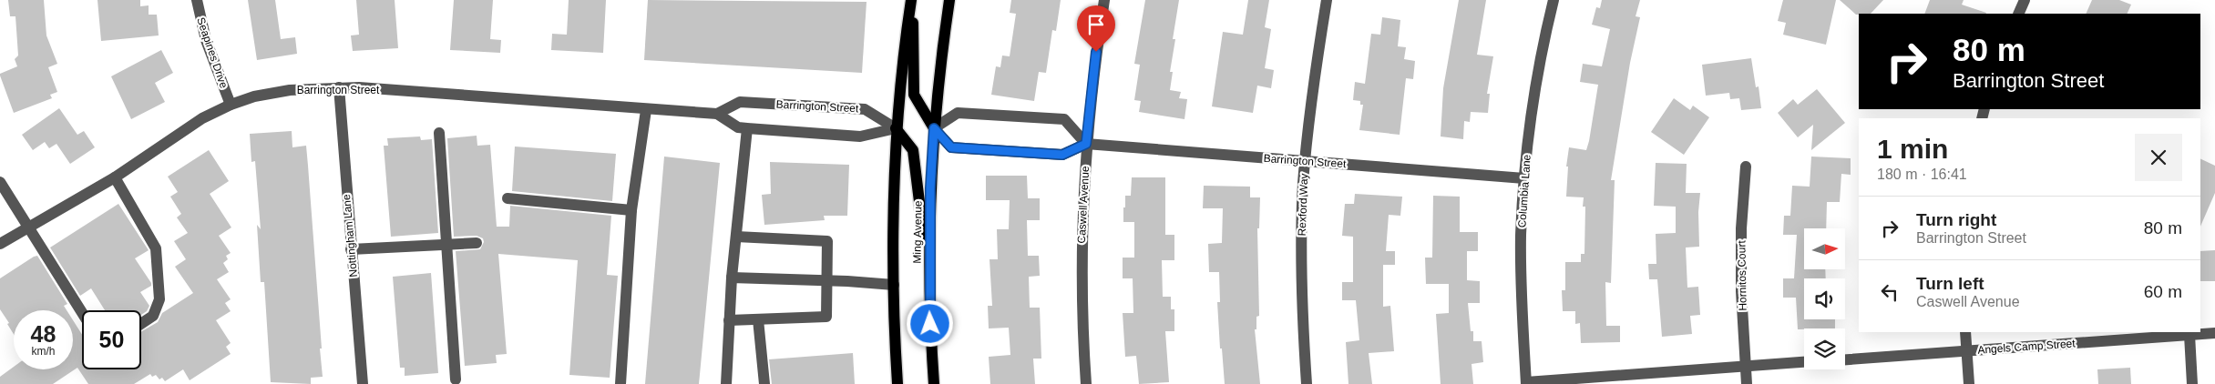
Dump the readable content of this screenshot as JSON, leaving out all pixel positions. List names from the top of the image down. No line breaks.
{"streets":{"main road":["Ming Avenue"],"street":["Seapines Drive","Barrington Street","Columbia Lane","Caswell Avenue","Rexford Way","Nottingham Lane","Hornitos Court","Angels Camp Street"]},"crossings":[["Seapines Drive","Barrington Street"],["Barrington Street","Columbia Lane"],["Barrington Street","Caswell Avenue"],["Barrington Street","Rexford Way"],["Barrington Street","Ming Avenue"],["Barrington Street","Nottingham Lane"]],"north":"right","page":{"turn":["80 m","Barrington Street"],"heading":["1 min","180 m · 16:41"],"list":[{"name":"Turn right","note":"Barrington Street","value":"80 m"},{"name":"Turn left","note":"Caswell Avenue","value":"60 m"}],"speed":"48 km/h","limit":"50"}}
